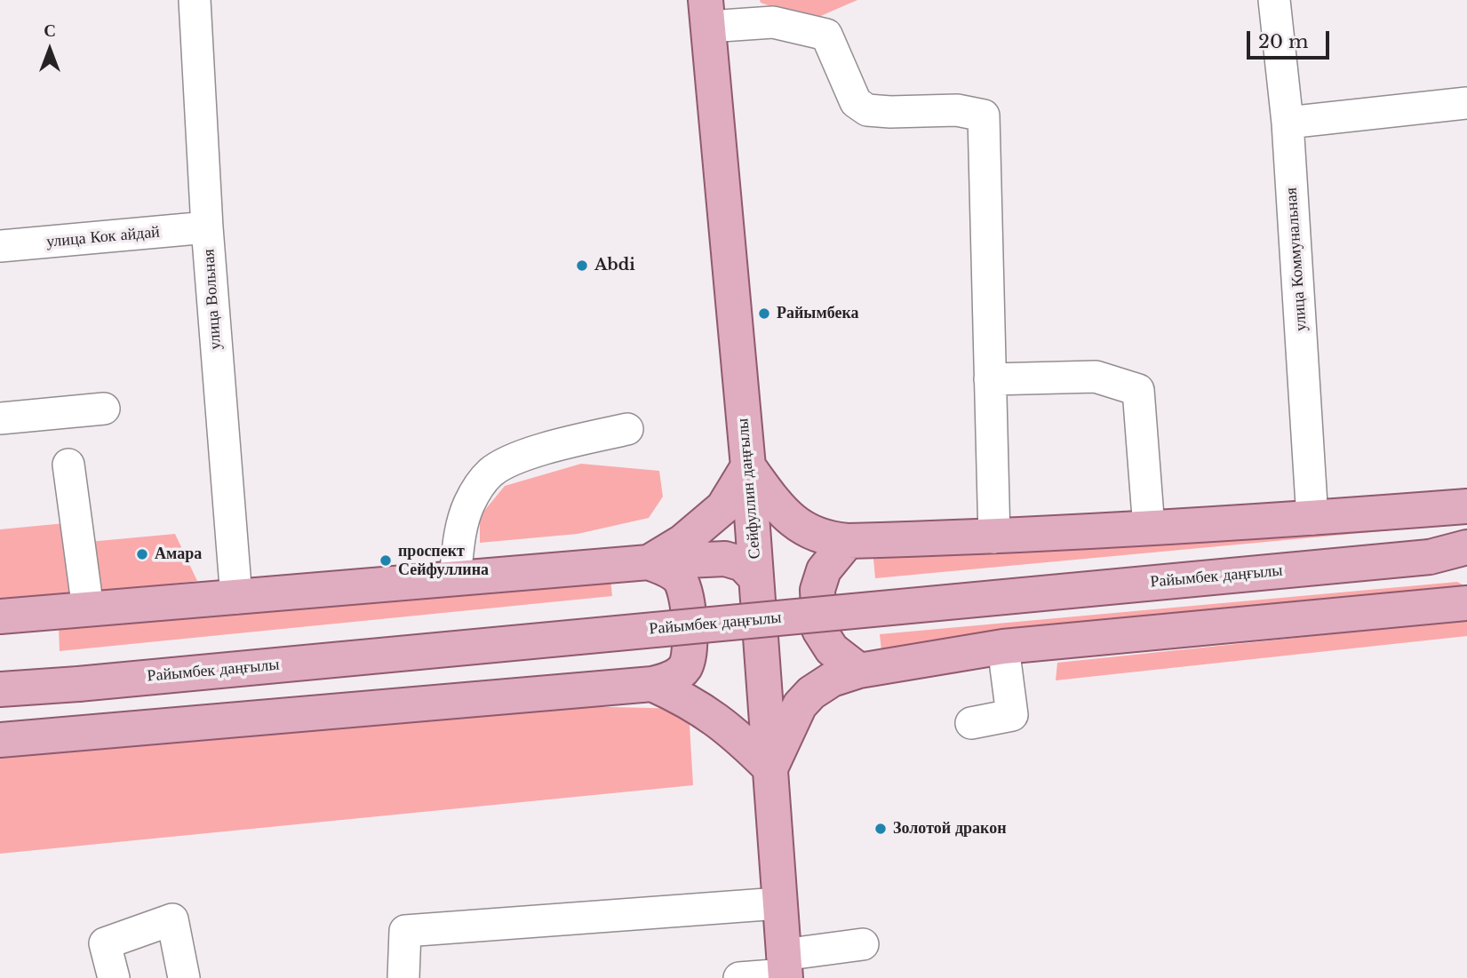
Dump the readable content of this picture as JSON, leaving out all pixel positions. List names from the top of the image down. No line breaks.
{"streets":{"main road":["Сейфуллин даңғылы","Райымбек даңғылы"],"street":["улица Кок айдай","улица Коммунальная","улица Вольная"]},"crossings":[["улица Кок айдай","улица Вольная"]],"places":["Abdi","Райымбека","Амара","проспект Сейфуллина","Золотой дракон"],"scale_bar":"20 m","north":"top"}
